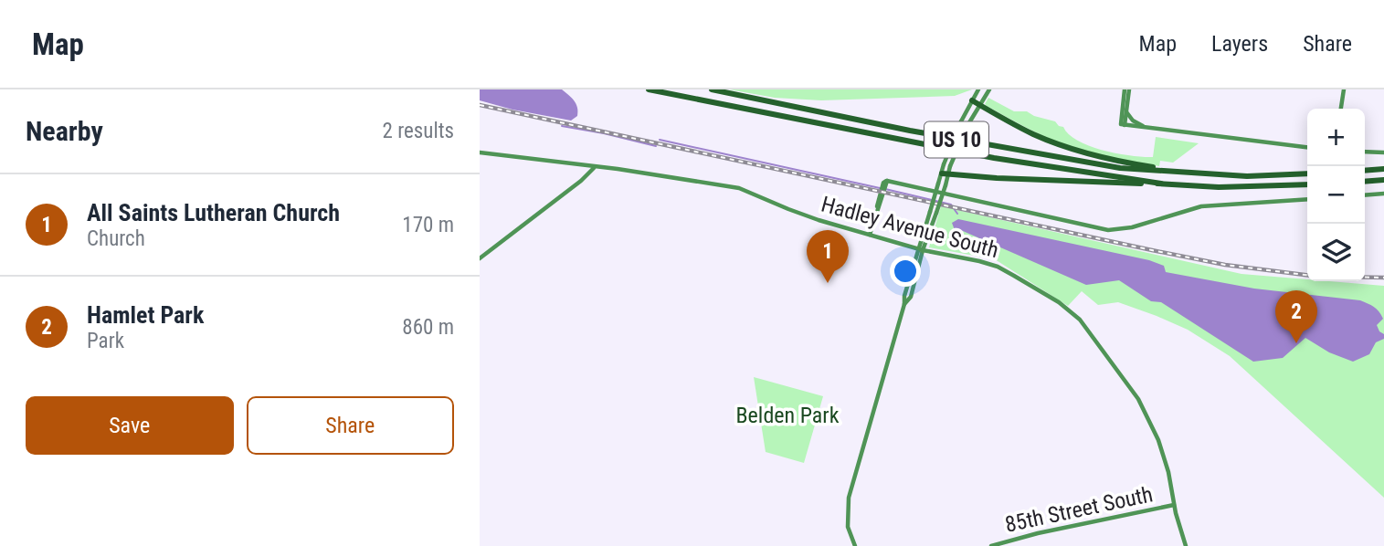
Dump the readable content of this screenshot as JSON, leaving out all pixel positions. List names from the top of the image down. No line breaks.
{"streets":{"highway":["US 10"],"street":["Hadley Avenue South","85th Street South"]},"crossings":[["Hadley Avenue South","85th Street South"]],"parks":["Belden Park"],"page":{"header":"Map","nav":["Map","Layers","Share"],"heading":["Nearby","2 results"],"map_buttons":["+","−"],"list":[{"mark":"1","name":"All Saints Lutheran Church","note":"Church","value":"170 m"},{"mark":"2","name":"Hamlet Park","note":"Park","value":"860 m"}],"pins":["1","2"],"buttons":["Save","Share"]}}
